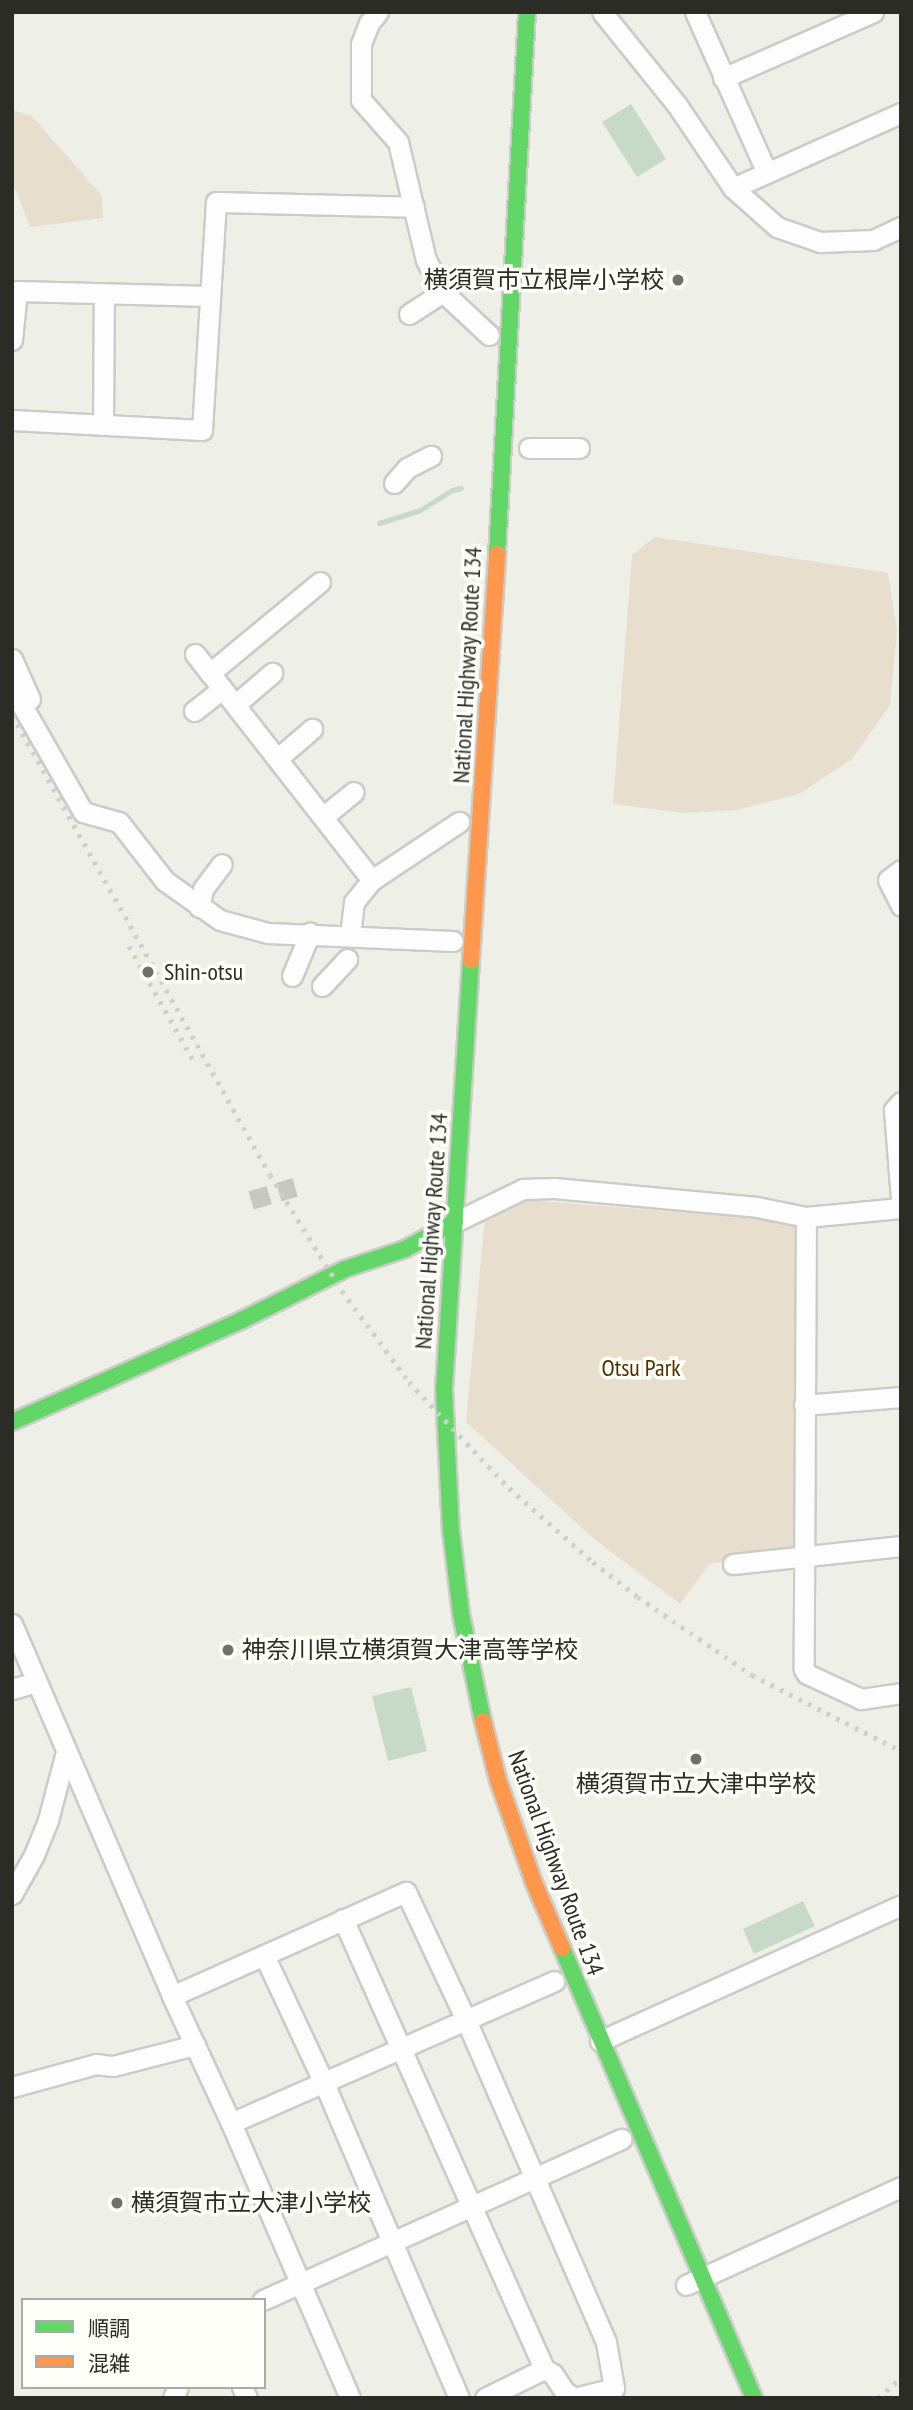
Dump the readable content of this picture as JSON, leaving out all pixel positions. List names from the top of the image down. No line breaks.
{"streets":{"main road":["National Highway Route 134"]},"parks":["Otsu Park"],"places":["横須賀市立根岸小学校","Shin-otsu","神奈川県立横須賀大津高等学校","横須賀市立大津中学校","横須賀市立大津小学校"],"legend":["順調","混雑"]}
